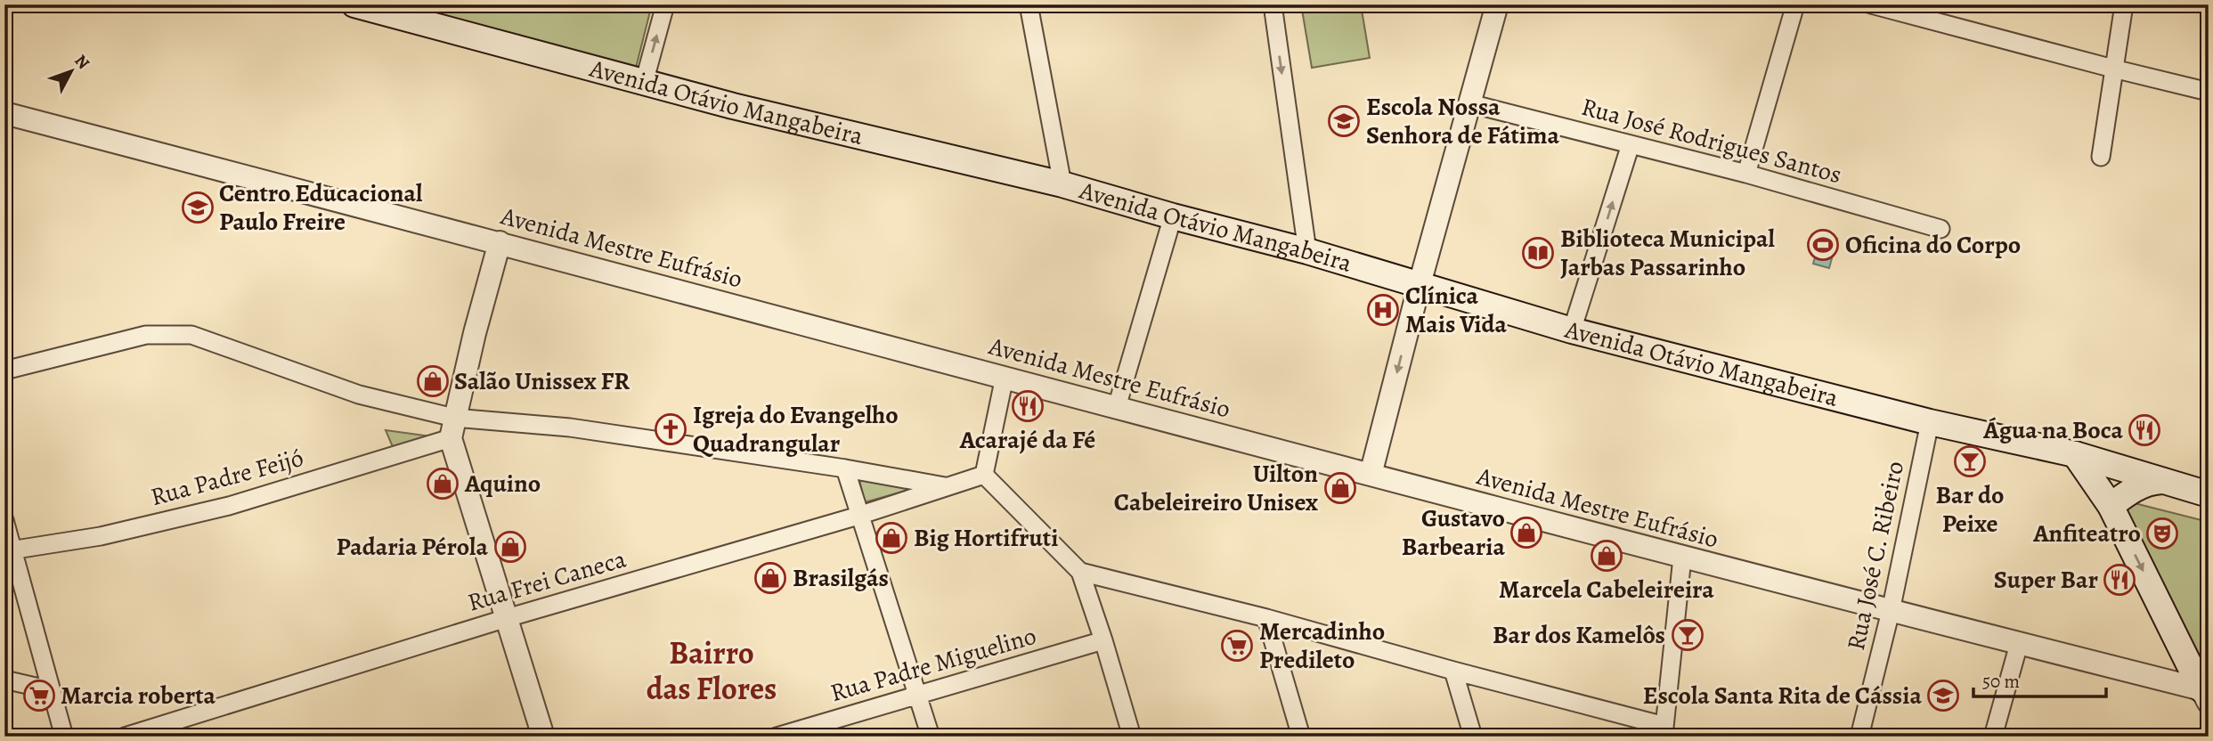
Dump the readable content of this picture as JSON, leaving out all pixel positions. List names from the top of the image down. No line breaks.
{"streets":{"main road":["Avenida Otávio Mangabeira"],"street":["Rua José Rodrigues Santos","Avenida Mestre Eufrásio","Rua Padre Feijó","Rua José C. Ribeiro","Rua Frei Caneca","Rua Padre Miguelino"]},"crossings":[["Avenida Otávio Mangabeira","Rua José C. Ribeiro"],["Avenida Mestre Eufrásio","Rua José C. Ribeiro"]],"districts":["Bairro das Flores"],"places":{"school or university":["Escola Nossa Senhora de Fátima","Centro Educacional Paulo Freire","Escola Santa Rita de Cássia"],"sports":["Oficina do Corpo"],"library":["Biblioteca Municipal Jarbas Passarinho"],"hospital":["Clínica Mais Vida"],"shop":["Salão Unissex FR","Aquino","Uilton Cabeleireiro Unisex","Gustavo Barbearia","Big Hortifruti","Padaria Pérola","Marcela Cabeleireira","Brasilgás"],"restaurant":["Acarajé da Fé","Água na Boca","Super Bar"],"church":["Igreja do Evangelho Quadrangular"],"bar":["Bar do Peixe","Bar dos Kamelôs"],"theatre":["Anfiteatro"],"supermarket":["Mercadinho Predileto","Marcia roberta"]},"scale_bar":"50 m","north":"top right"}
